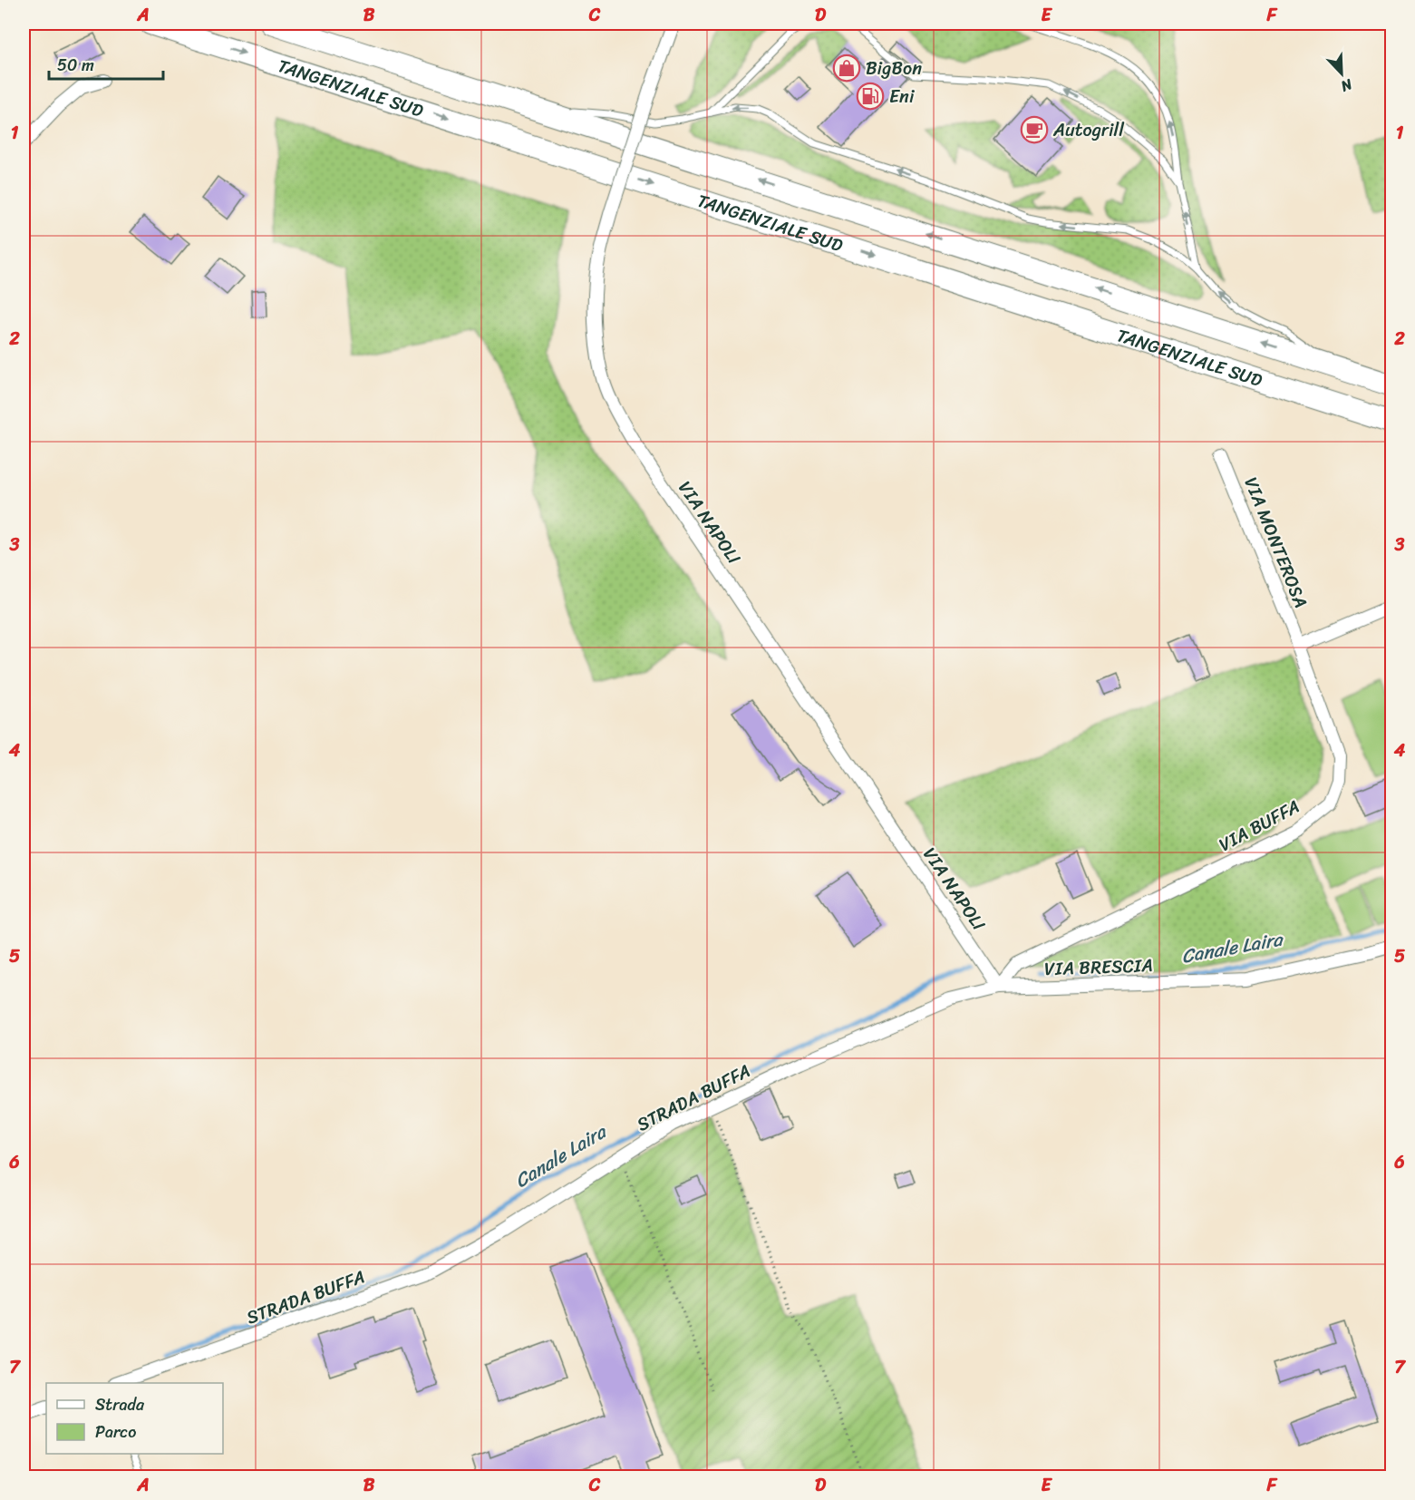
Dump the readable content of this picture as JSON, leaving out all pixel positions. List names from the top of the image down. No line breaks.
{"streets":{"highway":["TANGENZIALE SUD"],"street":["VIA NAPOLI","VIA MONTEROSA","VIA BUFFA","VIA BRESCIA","STRADA BUFFA"]},"crossings":[["VIA NAPOLI","VIA BUFFA"],["VIA NAPOLI","VIA BRESCIA"],["VIA NAPOLI","STRADA BUFFA"],["VIA MONTEROSA","VIA BUFFA"],["VIA BUFFA","VIA BRESCIA"],["VIA BUFFA","STRADA BUFFA"],["VIA BRESCIA","STRADA BUFFA"]],"water":["Canale Laira"],"places":{"shop":["BigBon"],"fuel station":["Eni"],"cafe":["Autogrill"]},"legend":["Strada","Parco"],"scale_bar":"50 m","north":"bottom right","grid":{"columns":["A","B","C","D","E","F"],"rows":["1","2","3","4","5","6","7"]}}
